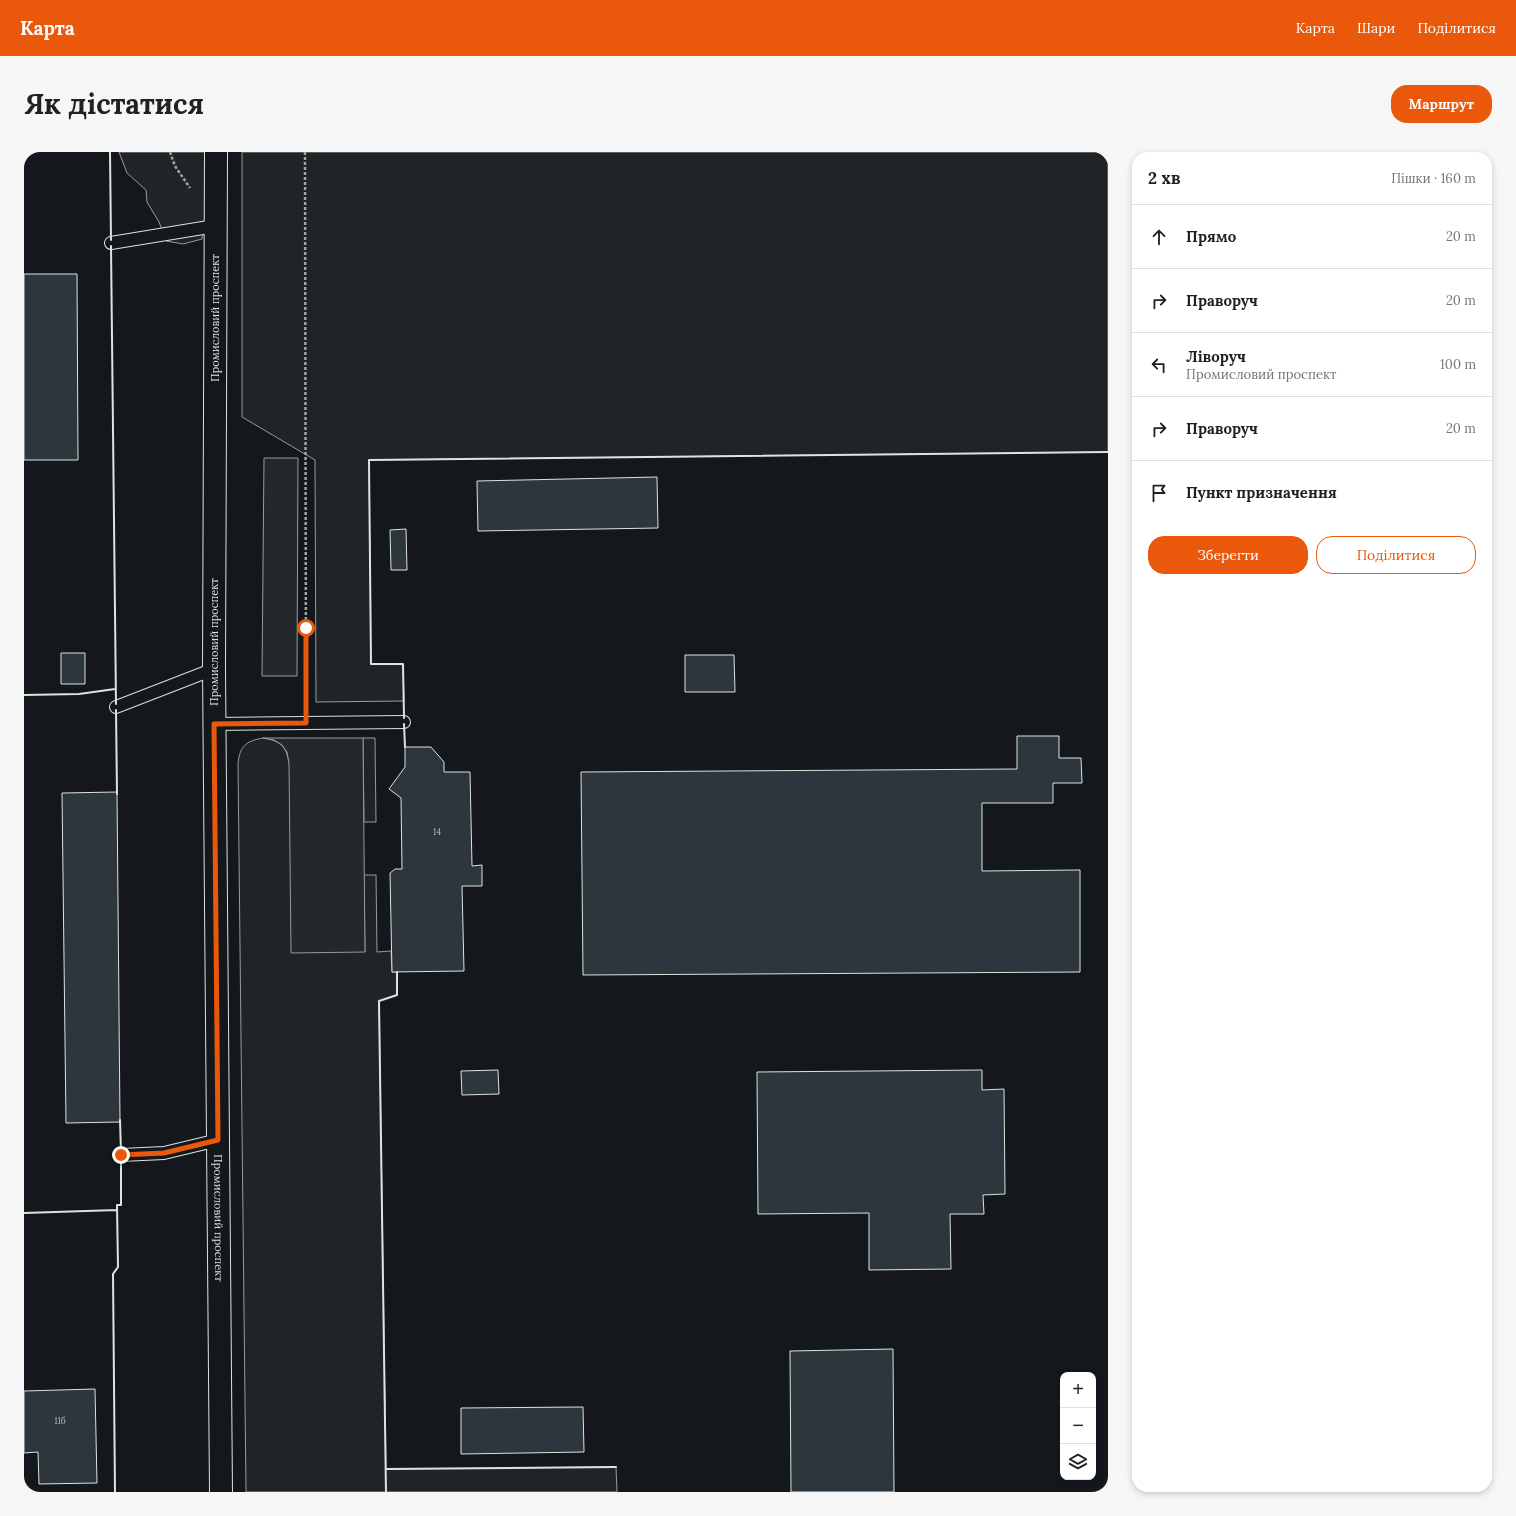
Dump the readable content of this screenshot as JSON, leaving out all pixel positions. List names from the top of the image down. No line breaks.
{"streets":{"street":["Промисловий проспект"]},"house_numbers":["14","11б"],"page":{"header":"Карта","nav":["Карта","Шари","Поділитися"],"buttons":["Маршрут",["Зберегти","Поділитися"]],"title":"Як дістатися","heading":["2 хв","Пішки · 160 m"],"list":[["Прямо","20 m"],["Праворуч","20 m"],["Ліворуч","Промисловий проспект","100 m"],["Праворуч","20 m"],"Пункт призначення"],"map_buttons":["+","−"]}}
